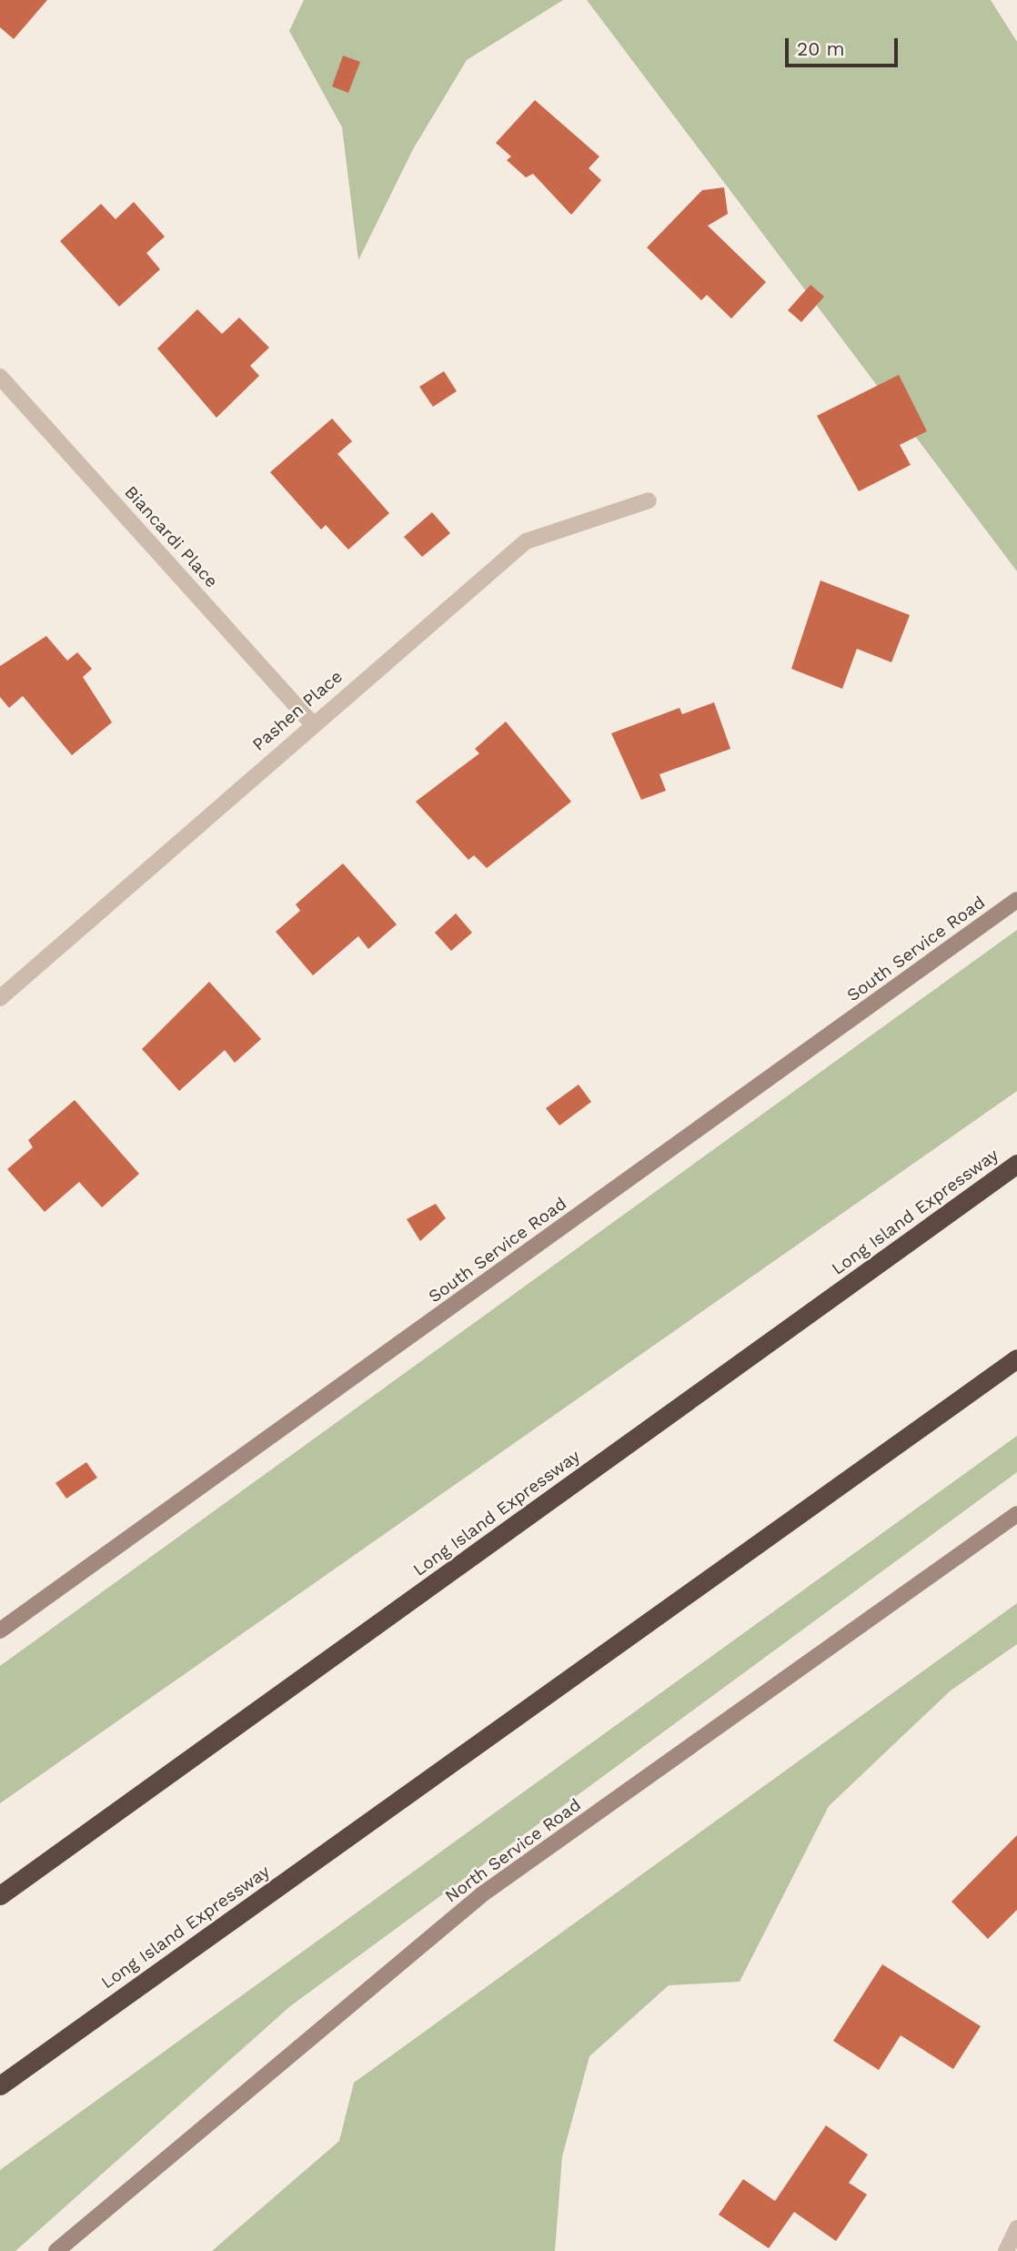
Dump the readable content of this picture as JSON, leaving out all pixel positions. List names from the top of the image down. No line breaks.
{"streets":{"highway":["Long Island Expressway"],"main road":["South Service Road","North Service Road"],"street":["Biancardi Place","Pashen Place"]},"crossings":[["Biancardi Place","Pashen Place"]],"scale_bar":"20 m"}
